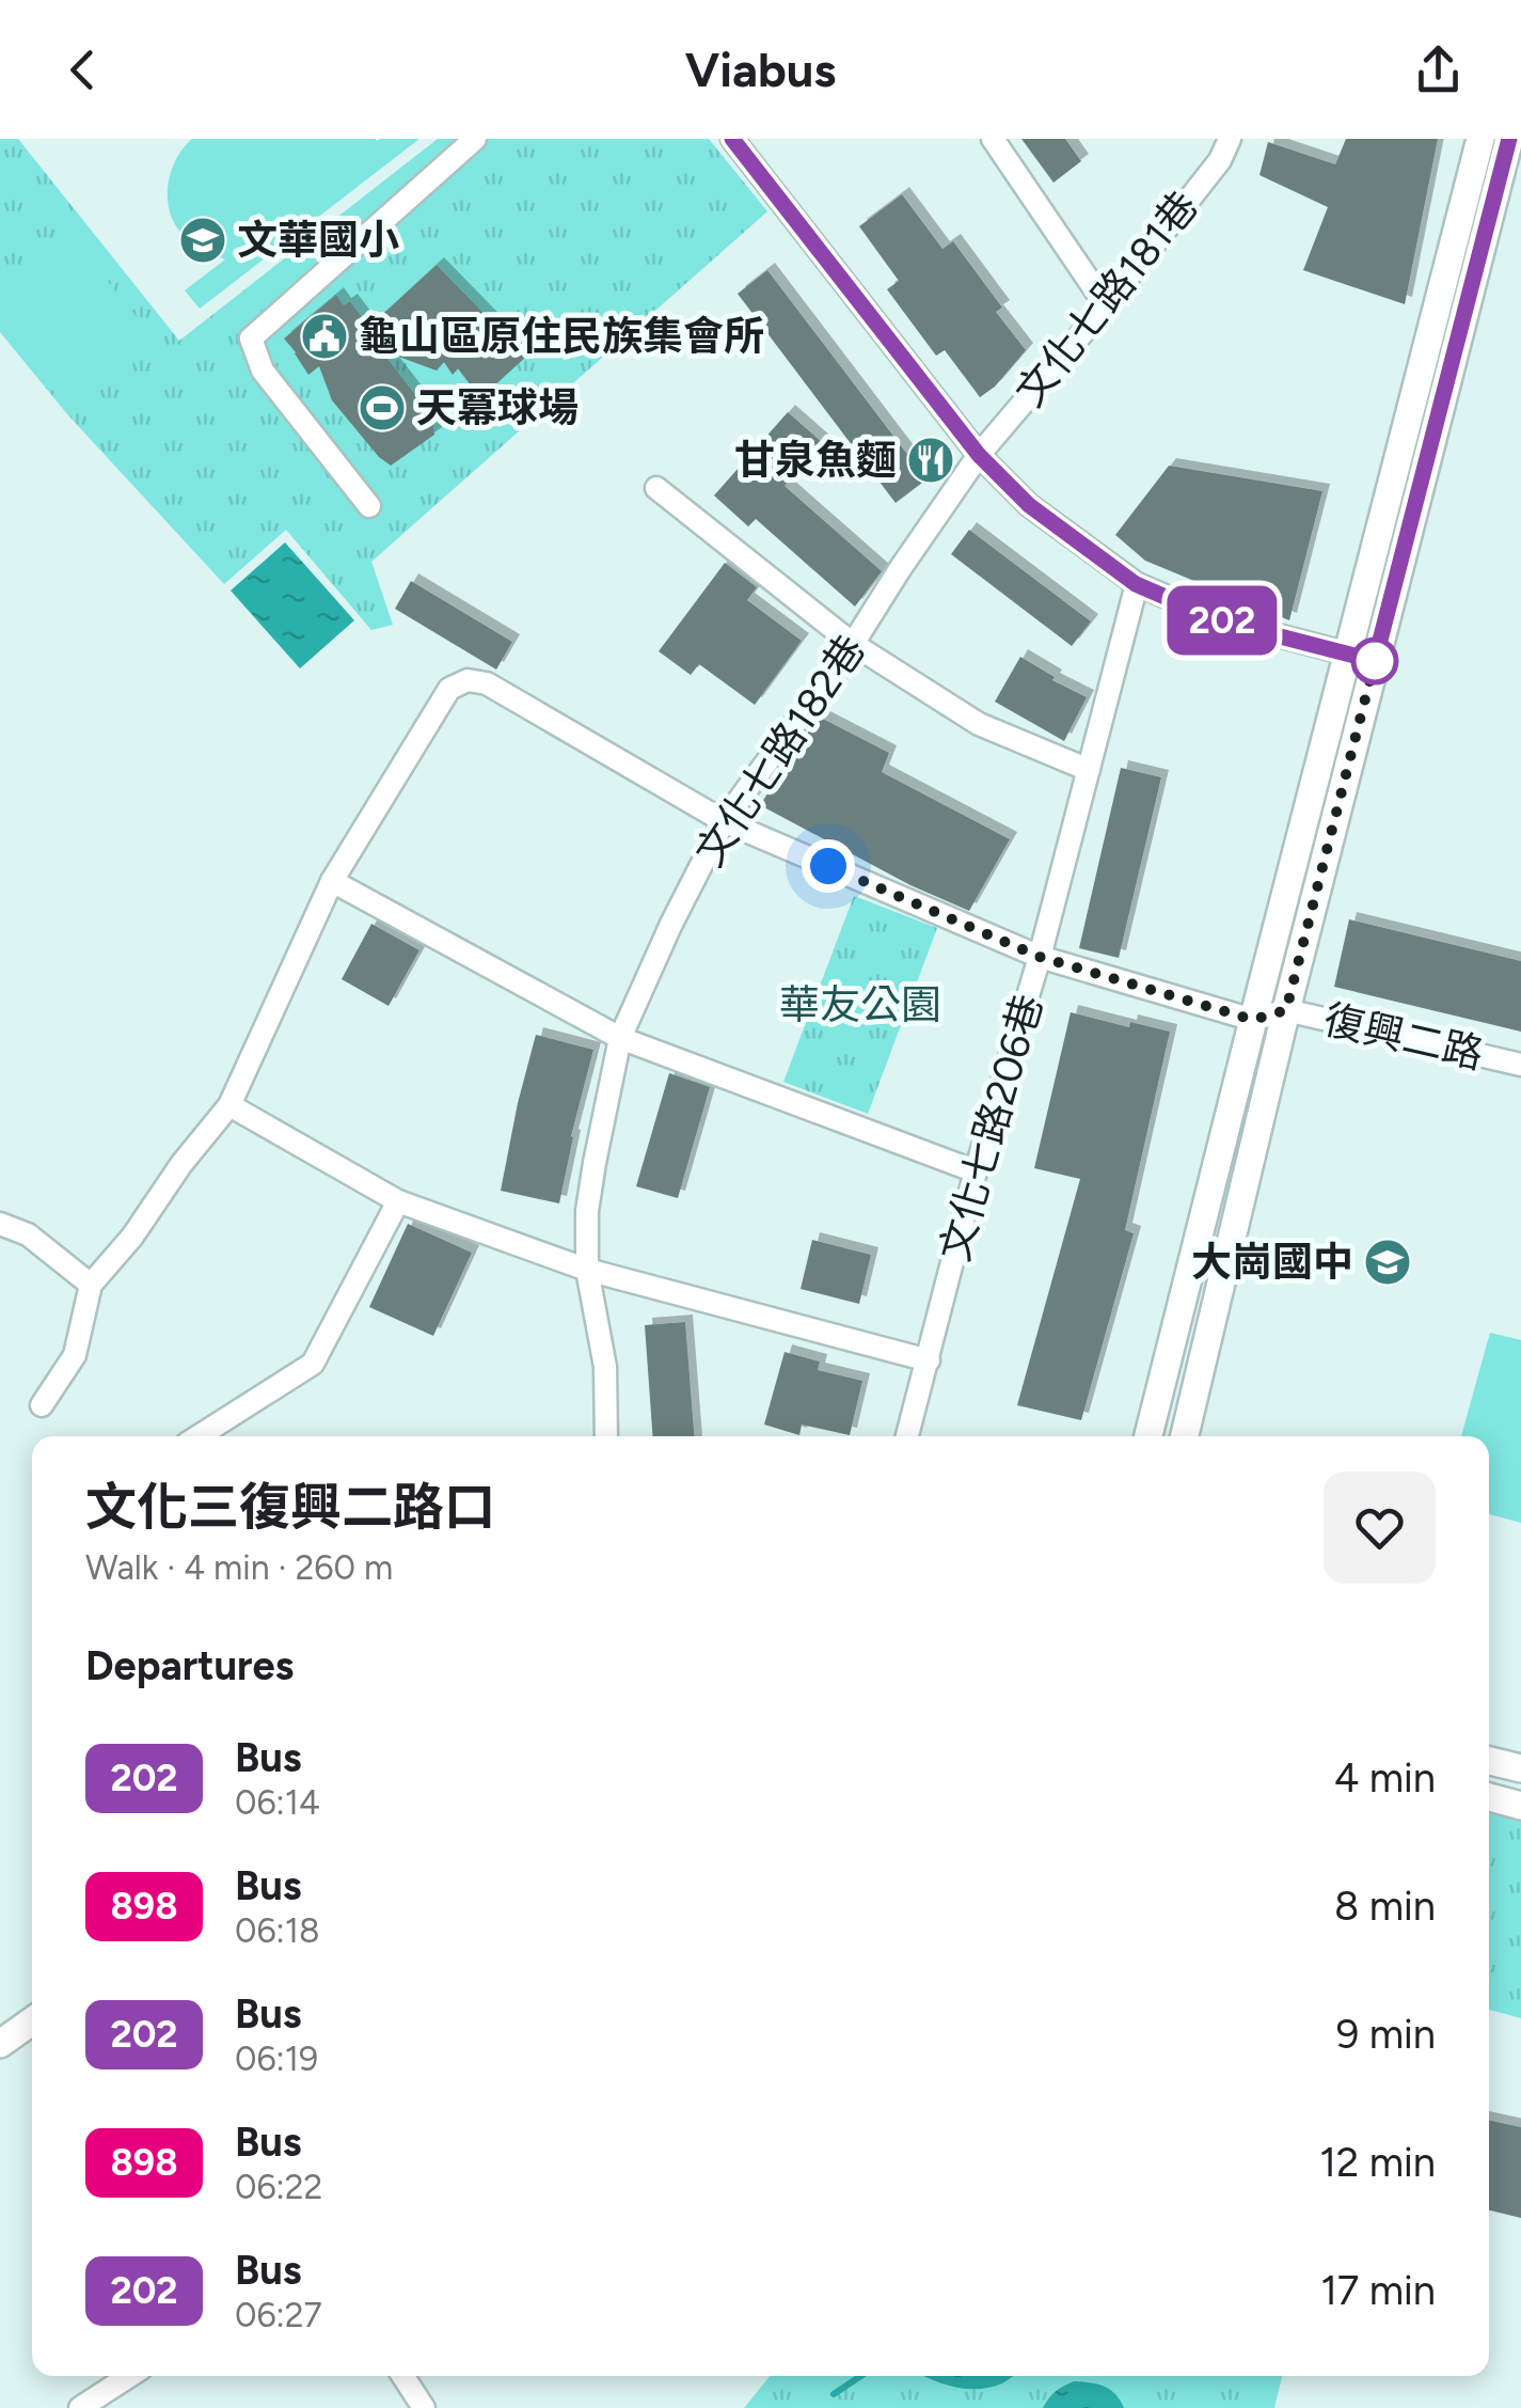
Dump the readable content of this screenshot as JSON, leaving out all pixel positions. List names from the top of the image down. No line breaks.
{"streets":{"street":["文化七路181巷","文化七路182巷","復興二路","文化七路206巷"]},"crossings":[["文化七路181巷","文化七路182巷"]],"parks":["華友公園"],"places":{"school or university":["文華國小","大崗國中"],"public building":["龜山區原住民族集會所"],"sports":["天冪球場"],"restaurant":["甘泉魚麵"]},"lines":["bus line 202"],"page":{"header":"Viabus","on_map":"202","heading":[["文化三復興二路口","Walk · 4 min · 260 m"],"Departures"],"list":[{"mark":"202","name":"Bus","note":"06:14","value":"4 min"},{"mark":"898","name":"Bus","note":"06:18","value":"8 min"},{"mark":"202","name":"Bus","note":"06:19","value":"9 min"},{"mark":"898","name":"Bus","note":"06:22","value":"12 min"},{"mark":"202","name":"Bus","note":"06:27","value":"17 min"}]}}
